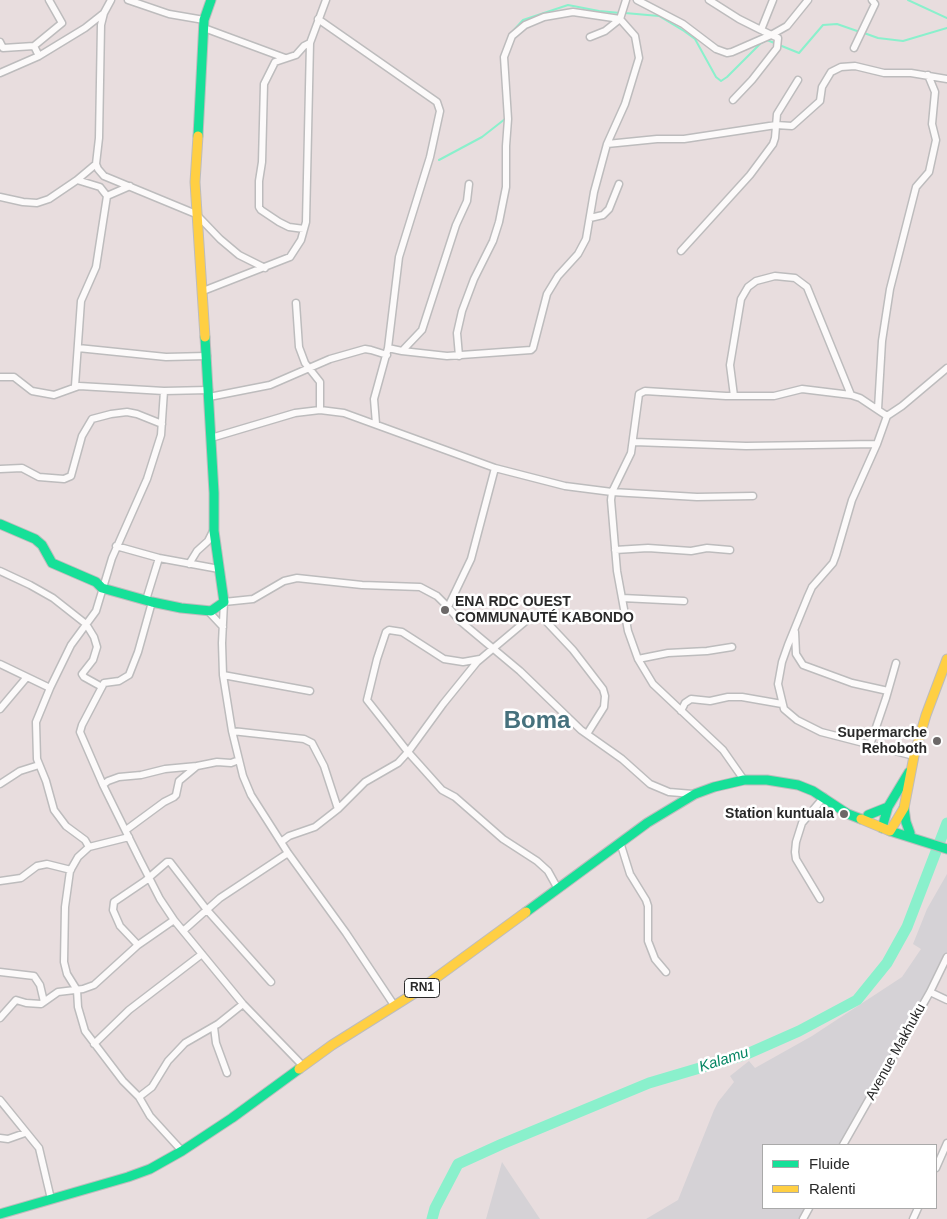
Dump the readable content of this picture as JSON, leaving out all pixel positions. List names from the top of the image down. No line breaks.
{"streets":{"main road":["RN1"],"street":["Avenue Makhuku"]},"districts":["Boma"],"water":["Kalamu"],"places":["ENA RDC OUEST COMMUNAUTÉ KABONDO","Supermarche Rehoboth","Station kuntuala"],"legend":["Fluide","Ralenti"]}
